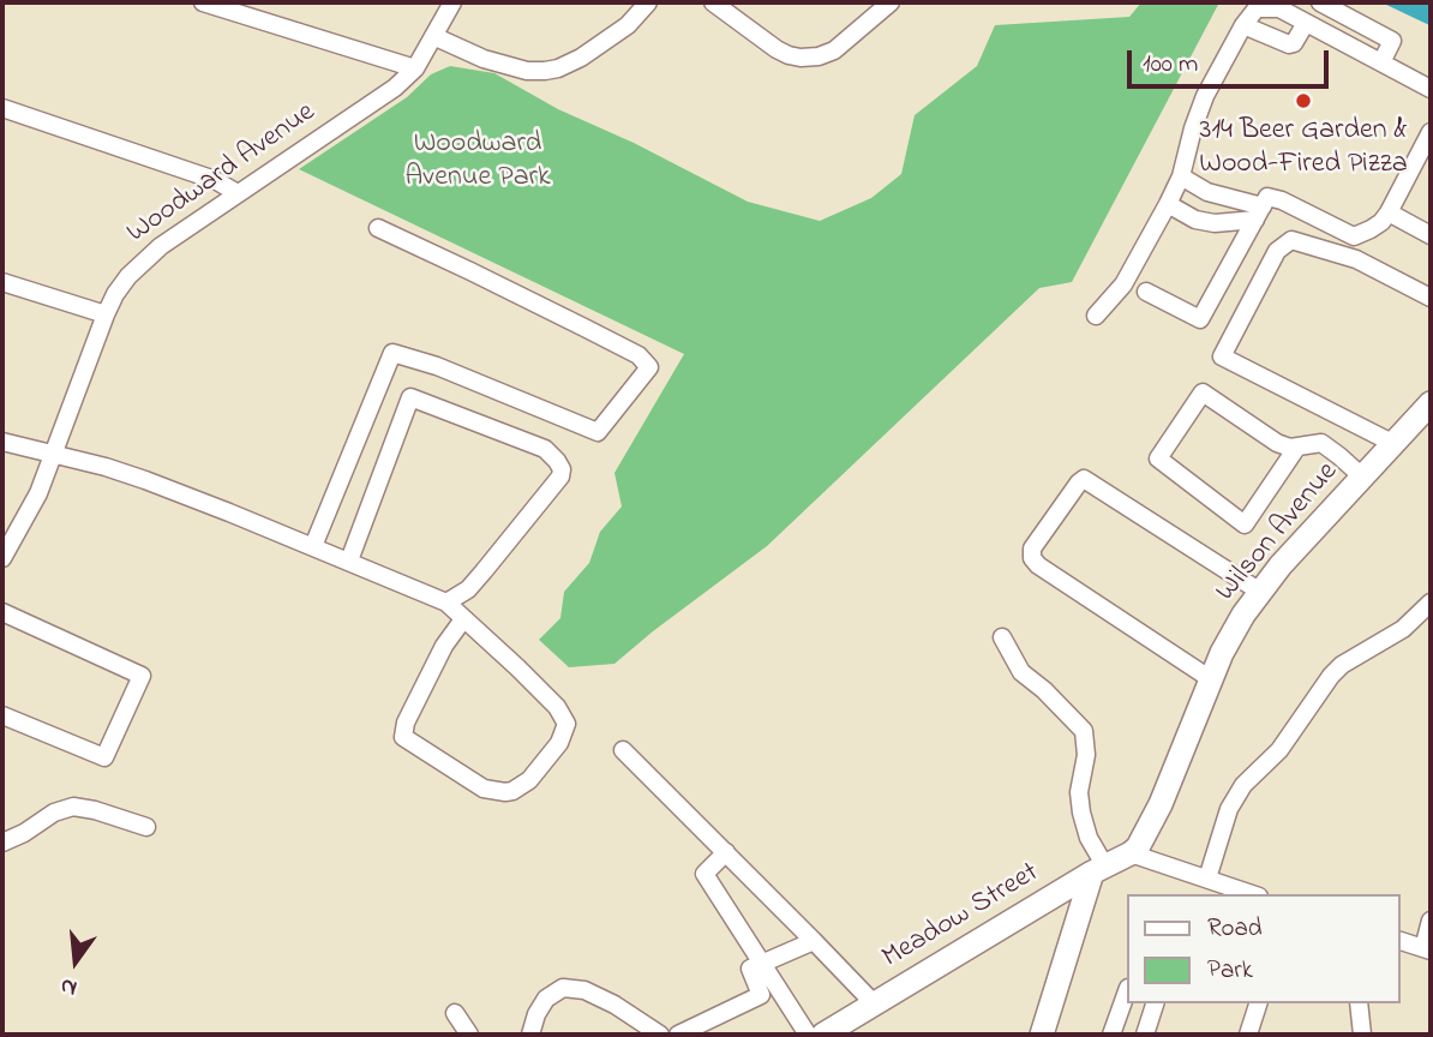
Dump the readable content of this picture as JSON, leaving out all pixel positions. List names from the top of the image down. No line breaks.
{"streets":{"main road":["Wilson Avenue","Meadow Street"],"street":["Woodward Avenue"]},"crossings":[["Wilson Avenue","Meadow Street"]],"parks":["Woodward Avenue Park"],"places":["314 Beer Garden & Wood-Fired Pizza"],"legend":["Road","Park"],"scale_bar":"100 m","north":"bottom"}
